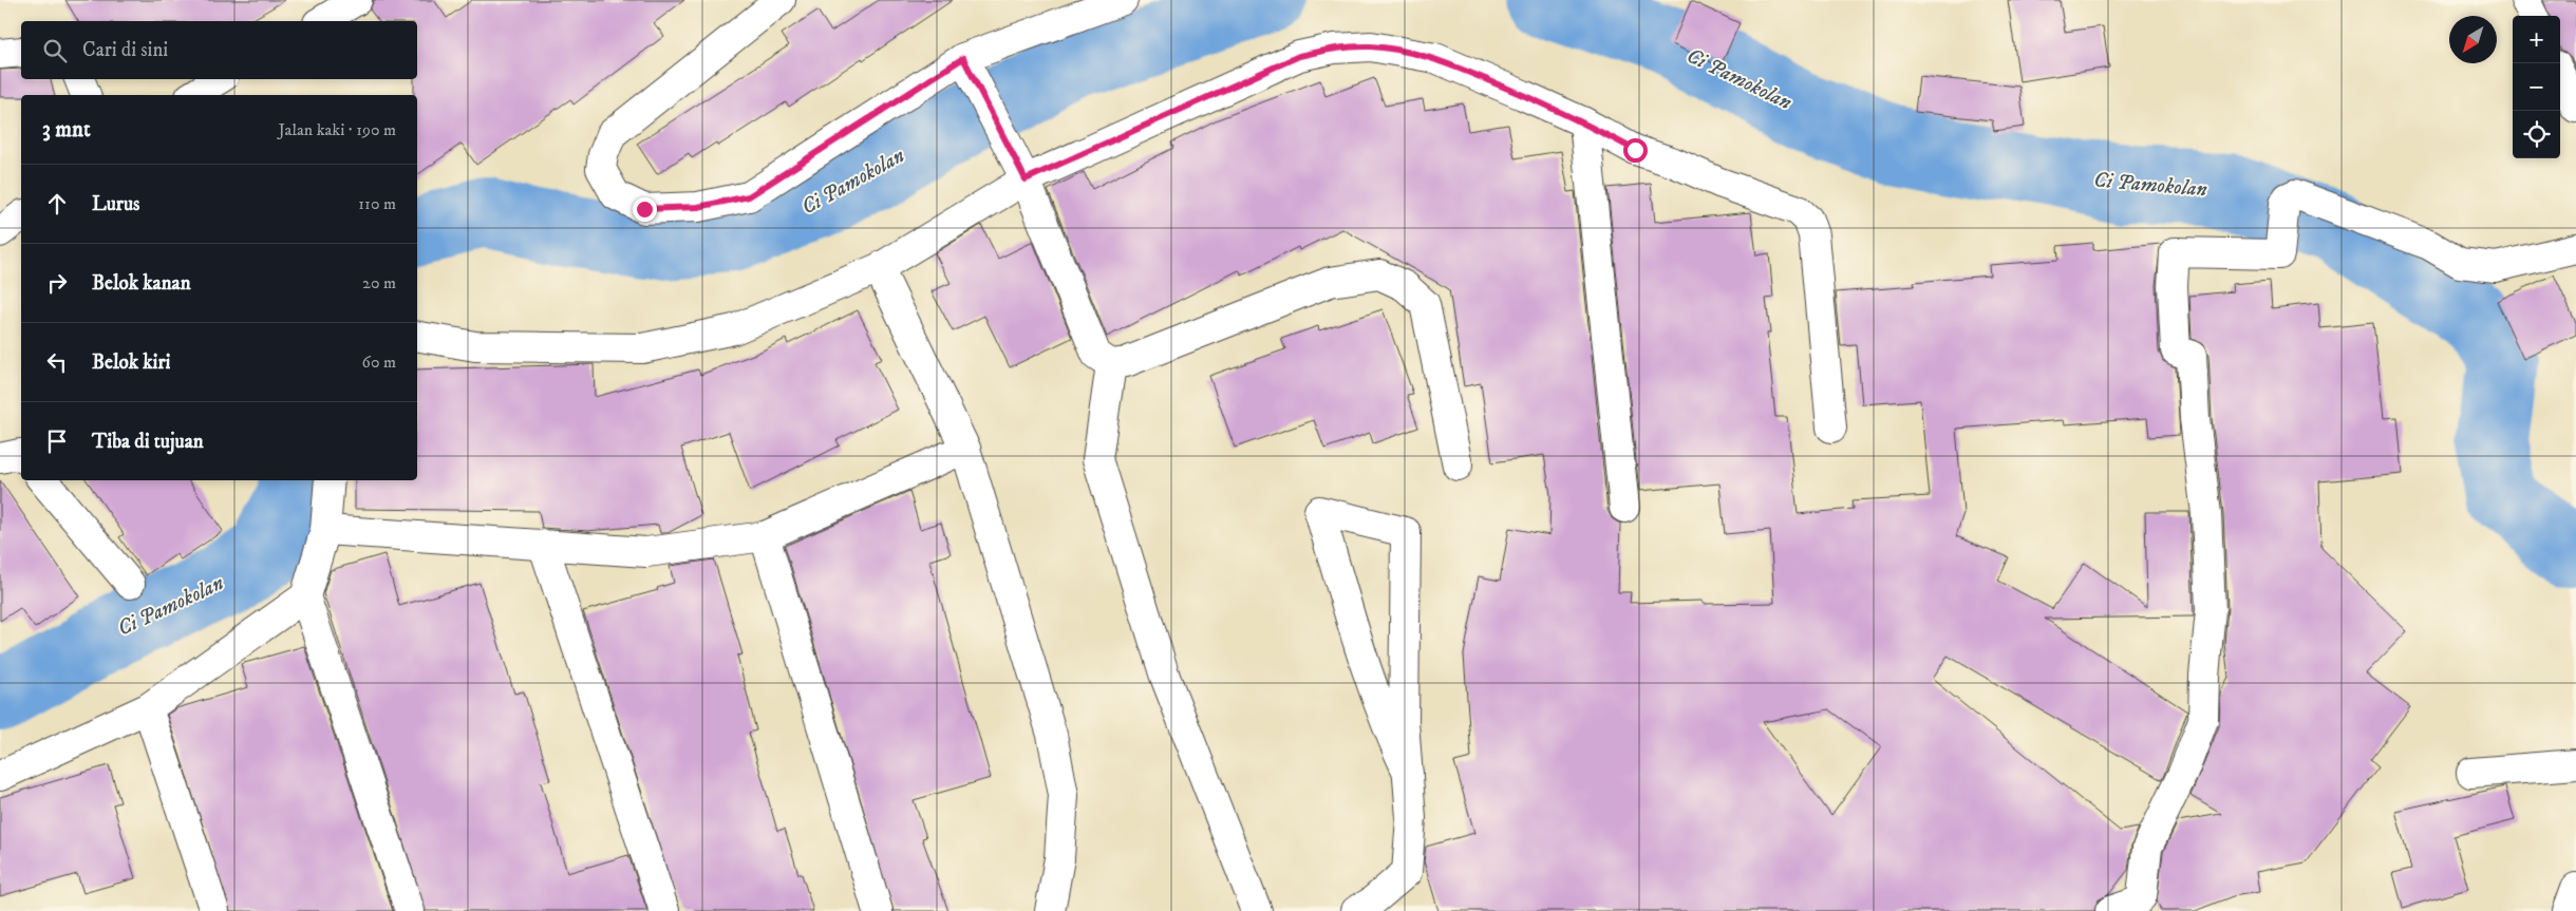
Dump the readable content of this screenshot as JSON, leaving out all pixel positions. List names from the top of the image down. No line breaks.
{"water":["Ci Pamokolan"],"north":"bottom left","page":{"map_buttons":["+","−"],"search":"Cari di sini","heading":["3 mnt","Jalan kaki · 190 m"],"list":[["Lurus","110 m"],["Belok kanan","20 m"],["Belok kiri","60 m"],"Tiba di tujuan"]}}
